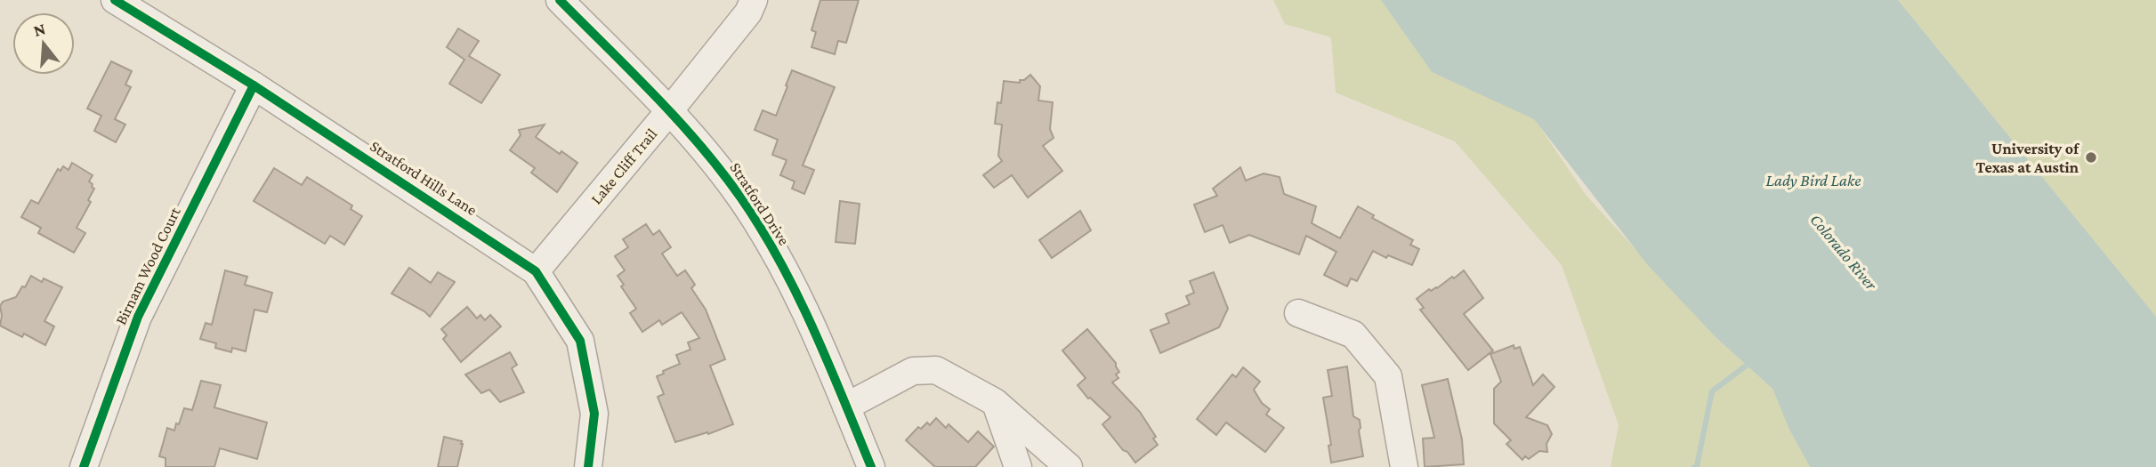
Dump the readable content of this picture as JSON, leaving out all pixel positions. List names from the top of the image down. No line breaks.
{"streets":{"street":["Lake Cliff Trail","Stratford Hills Lane","Stratford Drive","Birnam Wood Court"]},"crossings":[["Lake Cliff Trail","Stratford Hills Lane"],["Lake Cliff Trail","Stratford Drive"],["Stratford Hills Lane","Birnam Wood Court"]],"water":["Lady Bird Lake","Colorado River"],"places":["University of Texas at Austin"],"north":"top"}
